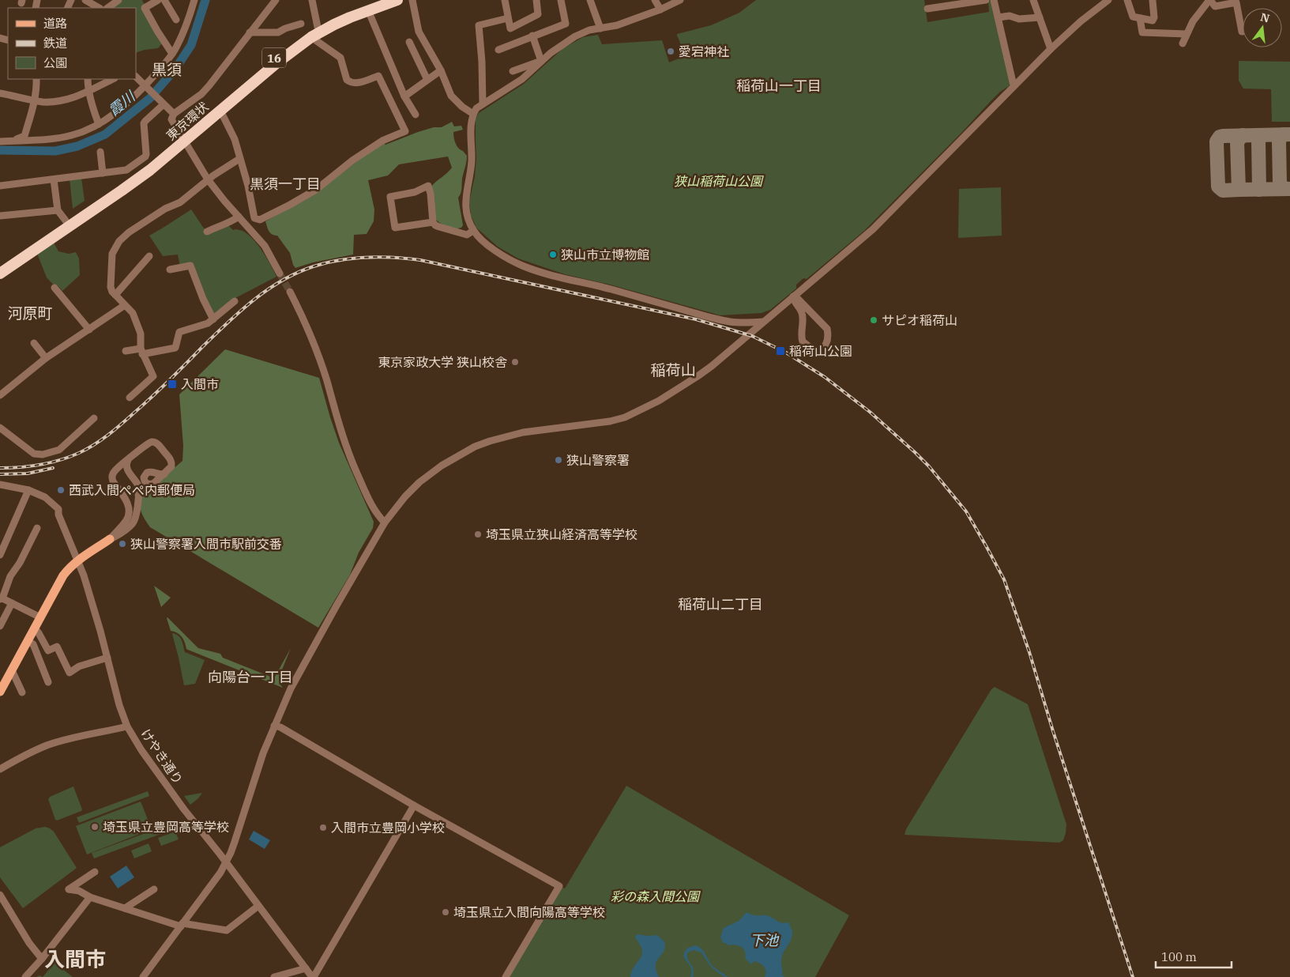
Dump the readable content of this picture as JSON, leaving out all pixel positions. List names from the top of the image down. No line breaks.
{"streets":{"highway":["16","東京環状"],"street":["けやき通り"]},"districts":["黒須","稲荷山一丁目","黒須一丁目","河原町","稲荷山","稲荷山二丁目","向陽台一丁目","入間市"],"water":["霞川","下池"],"parks":["狭山稲荷山公園","彩の森入間公園"],"places":{"other":["愛宕神社","狭山市立博物館","サピオ稲荷山","東京家政大学 狭山校舎","狭山警察署","西武入間ぺぺ内郵便局","埼玉県立狭山経済高等学校","狭山警察署入間市駅前交番","埼玉県立豊岡高等学校","入間市立豊岡小学校","埼玉県立入間向陽高等学校"],"transit":["稲荷山公園","入間市"]},"legend":["道路","鉄道","公園"],"scale_bar":"100 m","north":"top"}
